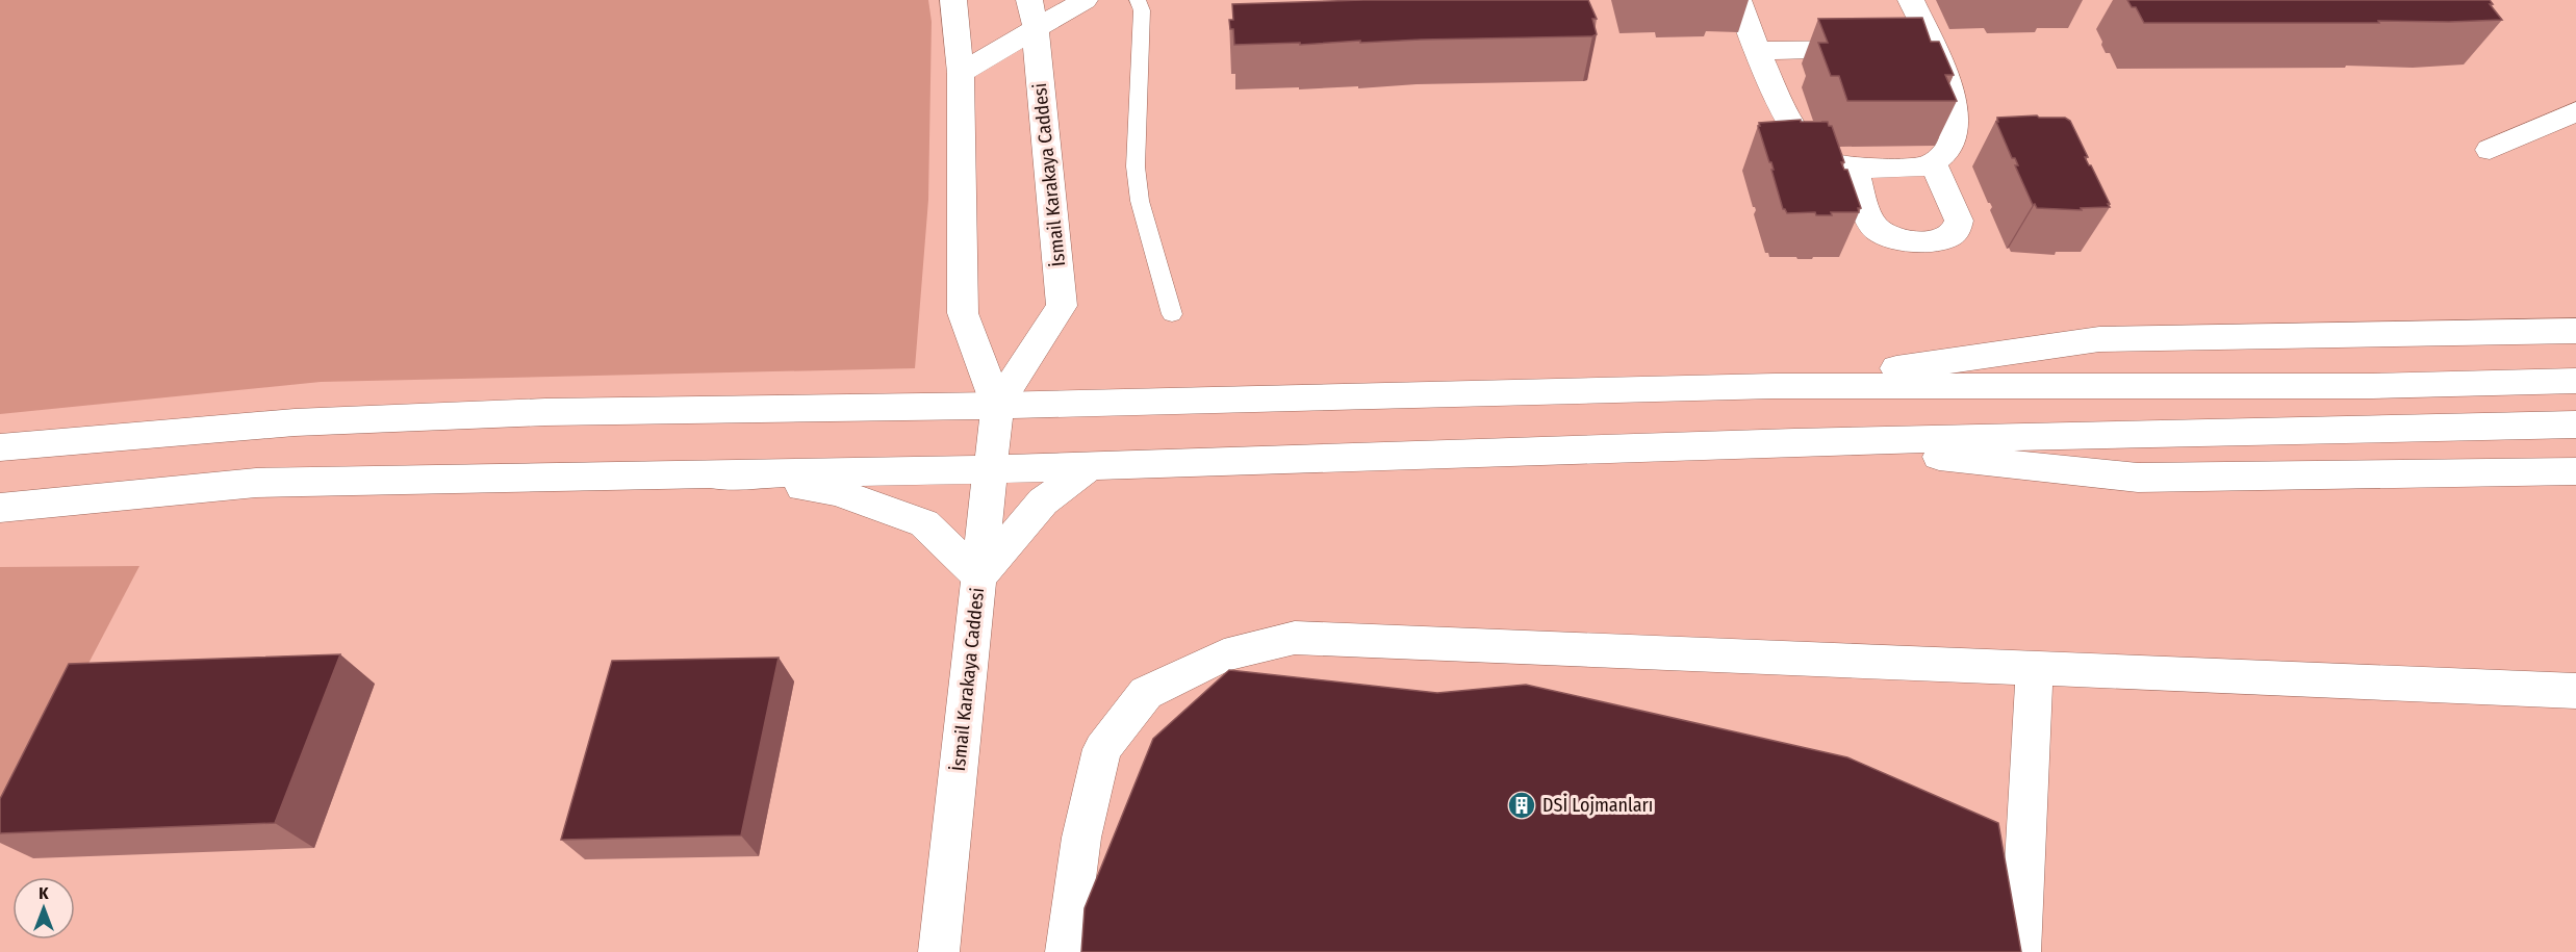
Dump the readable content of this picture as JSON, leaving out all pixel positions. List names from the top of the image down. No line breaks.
{"streets":{"street":["İsmail Karakaya Caddesi"]},"places":{"building":["DSİ Lojmanları"]},"north":"top"}
